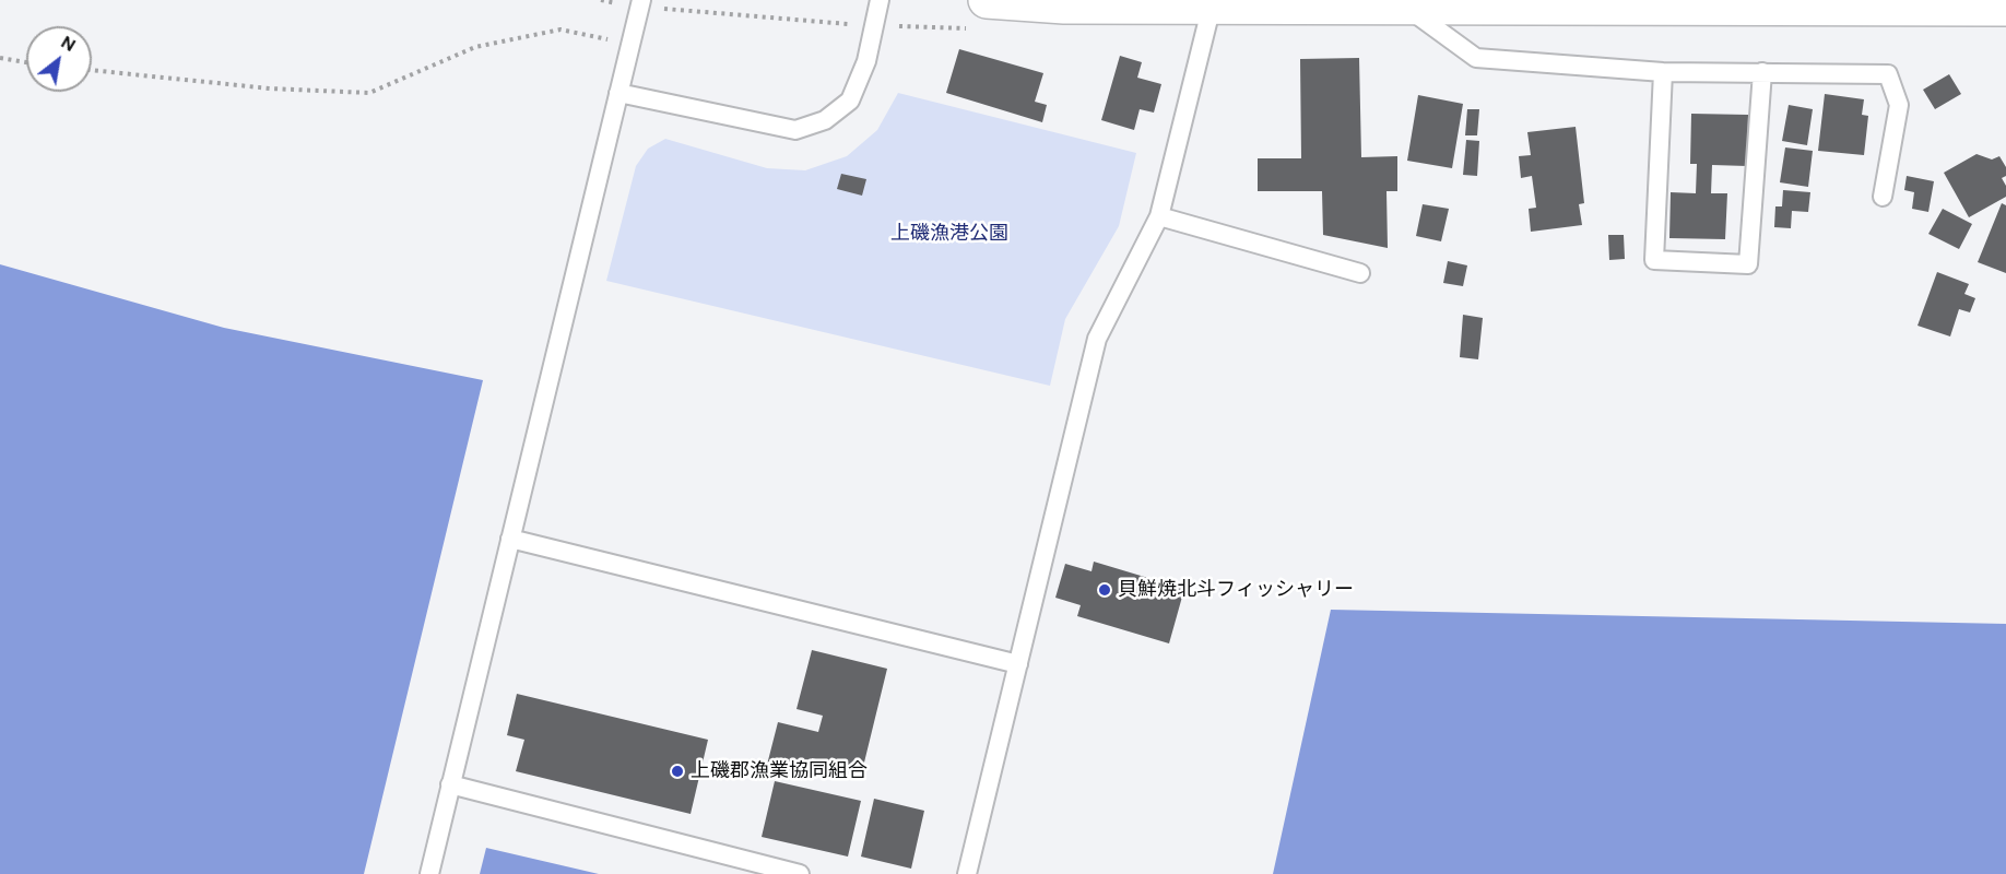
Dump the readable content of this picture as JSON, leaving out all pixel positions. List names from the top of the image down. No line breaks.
{"parks":["上磯漁港公園"],"places":["貝鮮焼北斗フィッシャリー","上磯郡漁業協同組合"],"north":"top right"}
